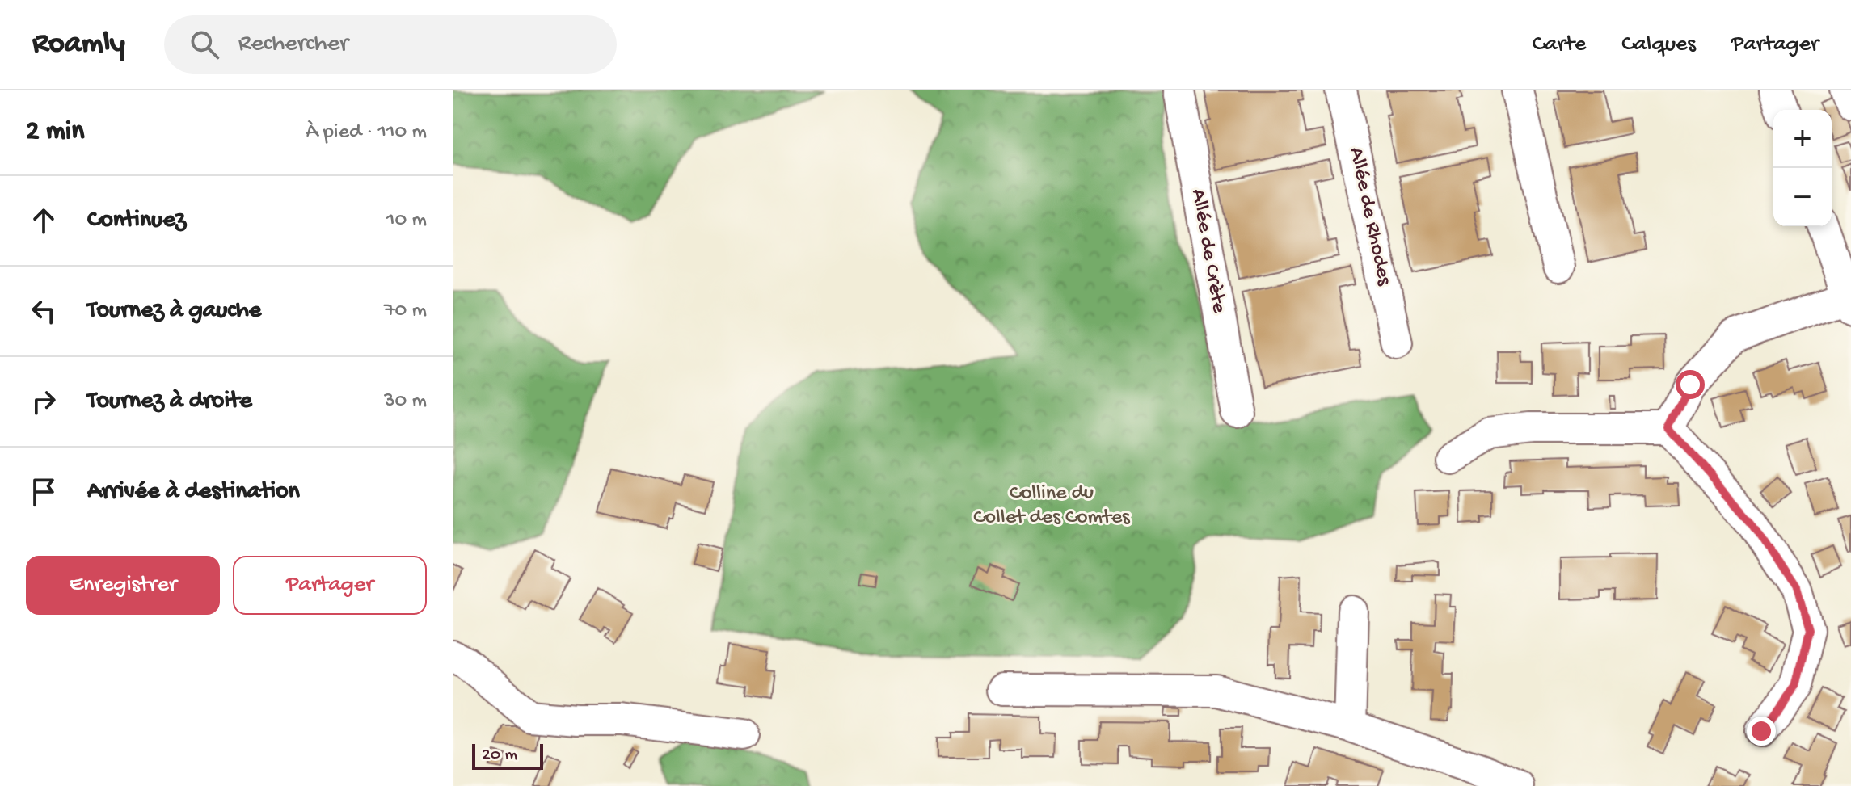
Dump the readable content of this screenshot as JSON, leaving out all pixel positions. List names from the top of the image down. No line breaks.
{"streets":{"street":["Allée de Rhodes","Allée de Crète"]},"parks":["Colline du Collet des Comtes"],"scale_bar":"20 m","page":{"header":"Roamly","search":"Rechercher","nav":["Carte","Calques","Partager"],"heading":["2 min","À pied · 110 m"],"map_buttons":["+","−"],"list":[["Continuez","10 m"],["Tournez à gauche","70 m"],["Tournez à droite","30 m"],"Arrivée à destination"],"buttons":["Enregistrer","Partager"],"scale":"20 m"}}
